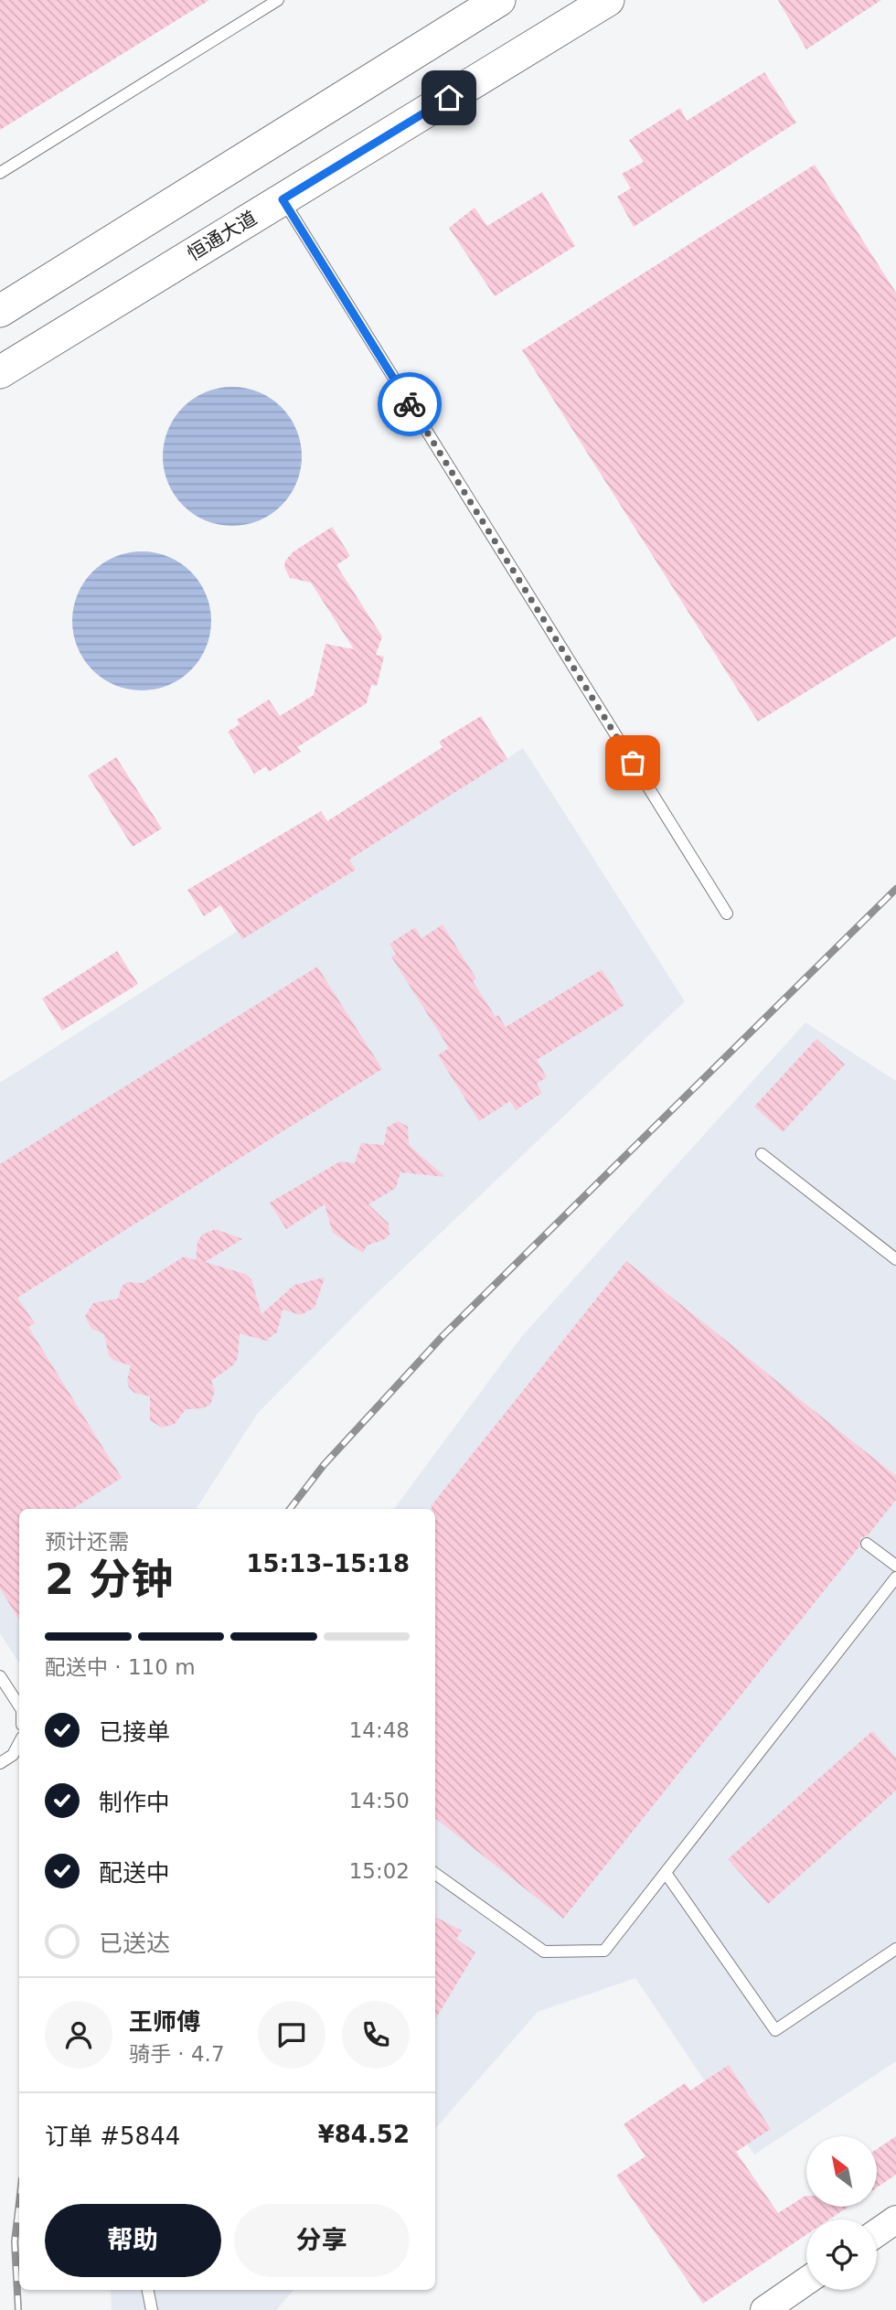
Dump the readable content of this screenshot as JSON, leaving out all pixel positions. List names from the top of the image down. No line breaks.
{"streets":{"main road":["恒通大道"]},"north":"top left","page":{"heading":["2 分钟","预计还需","15:13–15:18"],"panel":["王师傅","骑手 · 4.7","订单 #5844","¥84.52"],"bar":"配送中 · 110 m","list":[["已接单","14:48"],["制作中","14:50"],["配送中","15:02"],"已送达"],"buttons":["帮助","分享"]}}
